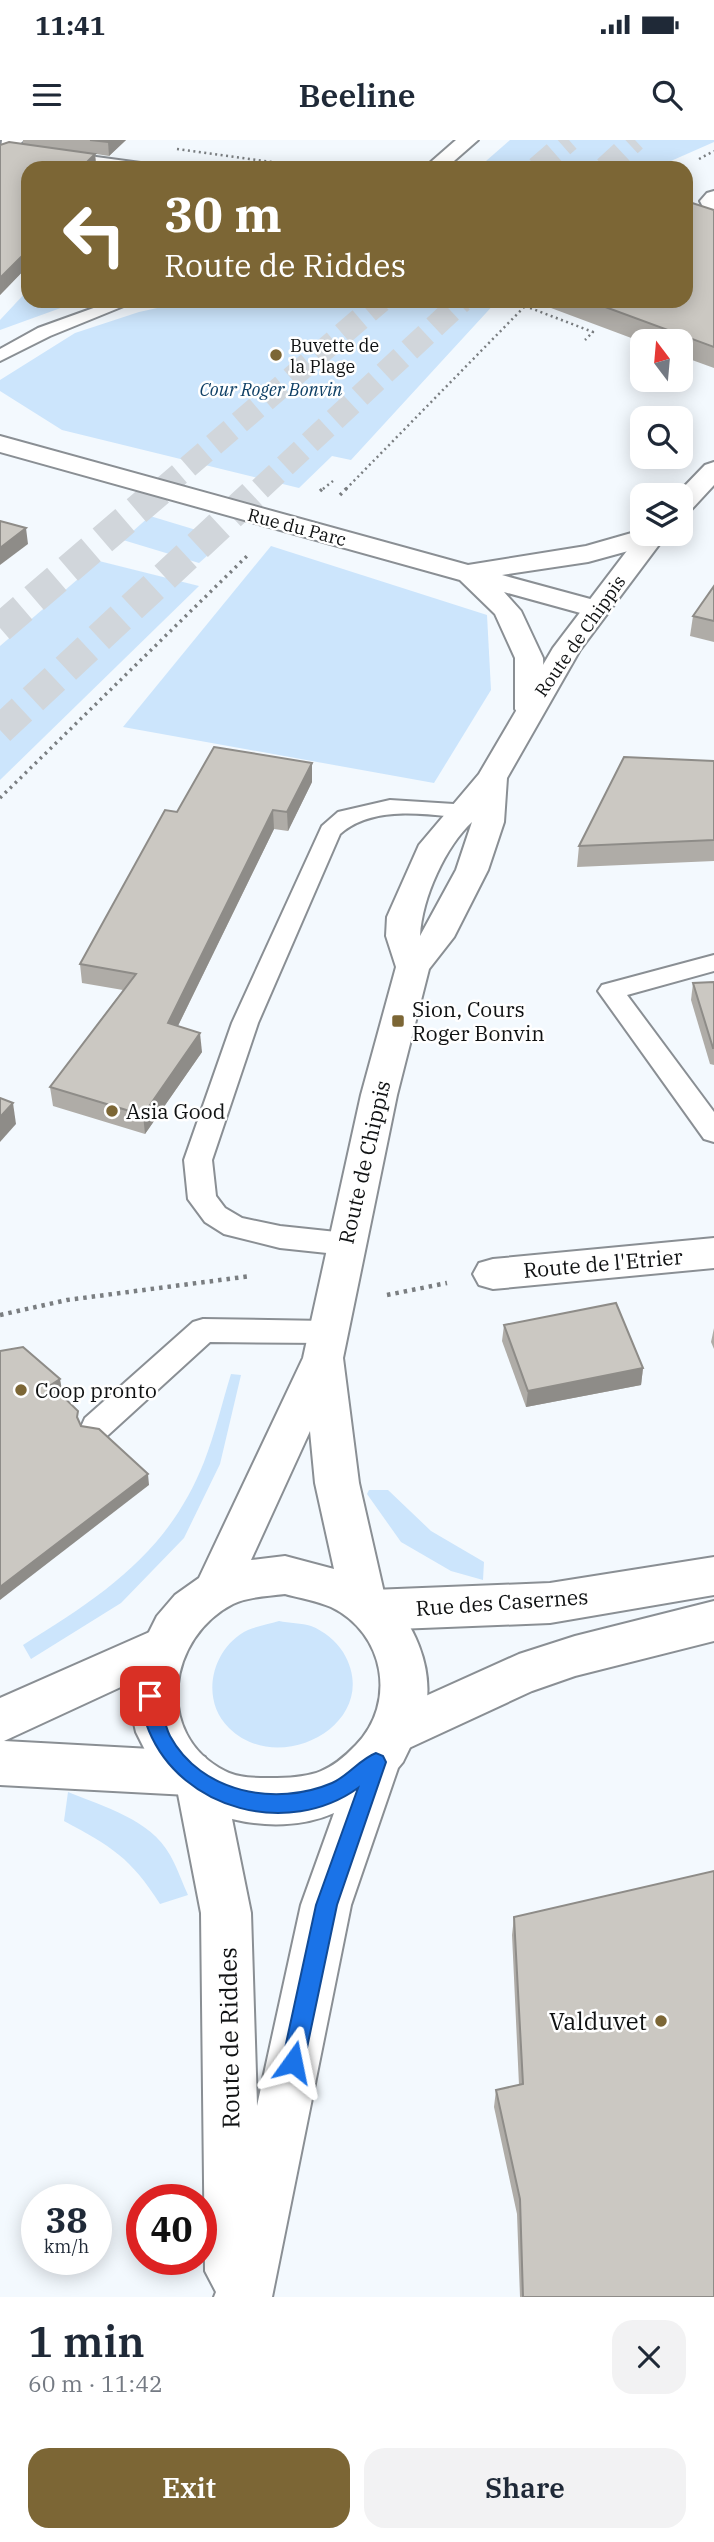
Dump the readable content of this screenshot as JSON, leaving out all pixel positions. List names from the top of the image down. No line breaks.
{"streets":{"street":["Rue du Parc","Route de Chippis","Route de l'Etrier","Rue des Casernes","Route de Riddes"]},"crossings":[["Rue du Parc","Route de Chippis"],["Route de Chippis","Rue des Casernes"],["Route de Chippis","Route de Riddes"],["Rue des Casernes","Route de Riddes"]],"parks":["Cour Roger Bonvin"],"places":{"other":["Buvette de la Plage","Asia Good","Coop pronto","Valduvet"],"transit":["Sion, Cours Roger Bonvin"]},"north":"top","page":{"status":"11:41","header":"Beeline","turn":["30 m","Route de Riddes"],"speed":"38 km/h","limit":"40","heading":["1 min","60 m · 11:42"],"buttons":["Exit","Share"]}}
